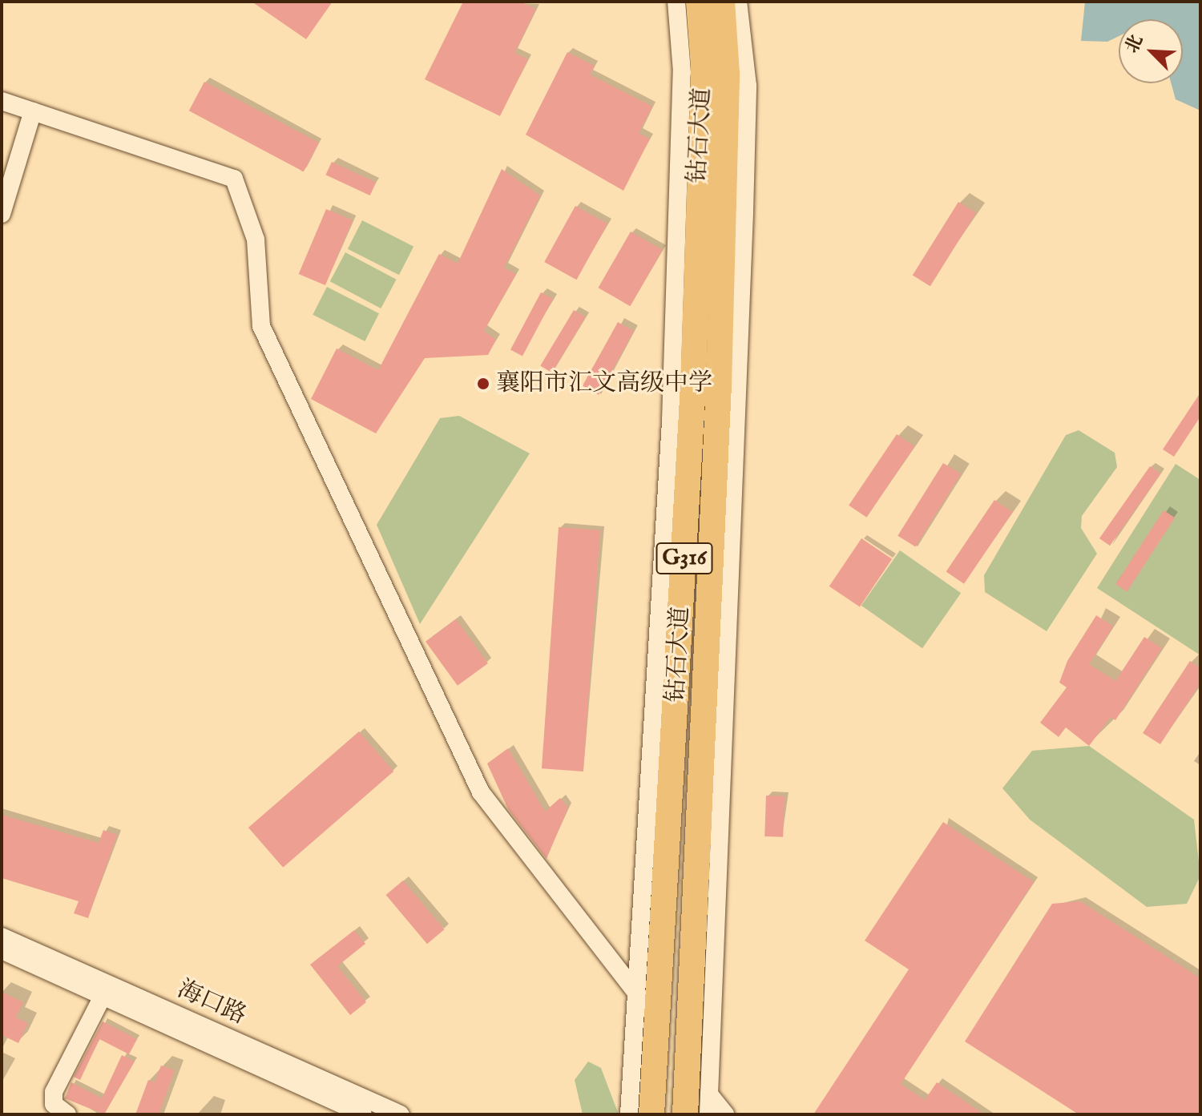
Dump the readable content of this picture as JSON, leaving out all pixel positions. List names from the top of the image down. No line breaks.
{"streets":{"highway":["钻石大道","G316"],"street":["海口路"]},"places":["襄阳市汇文高级中学"],"north":"top left"}
